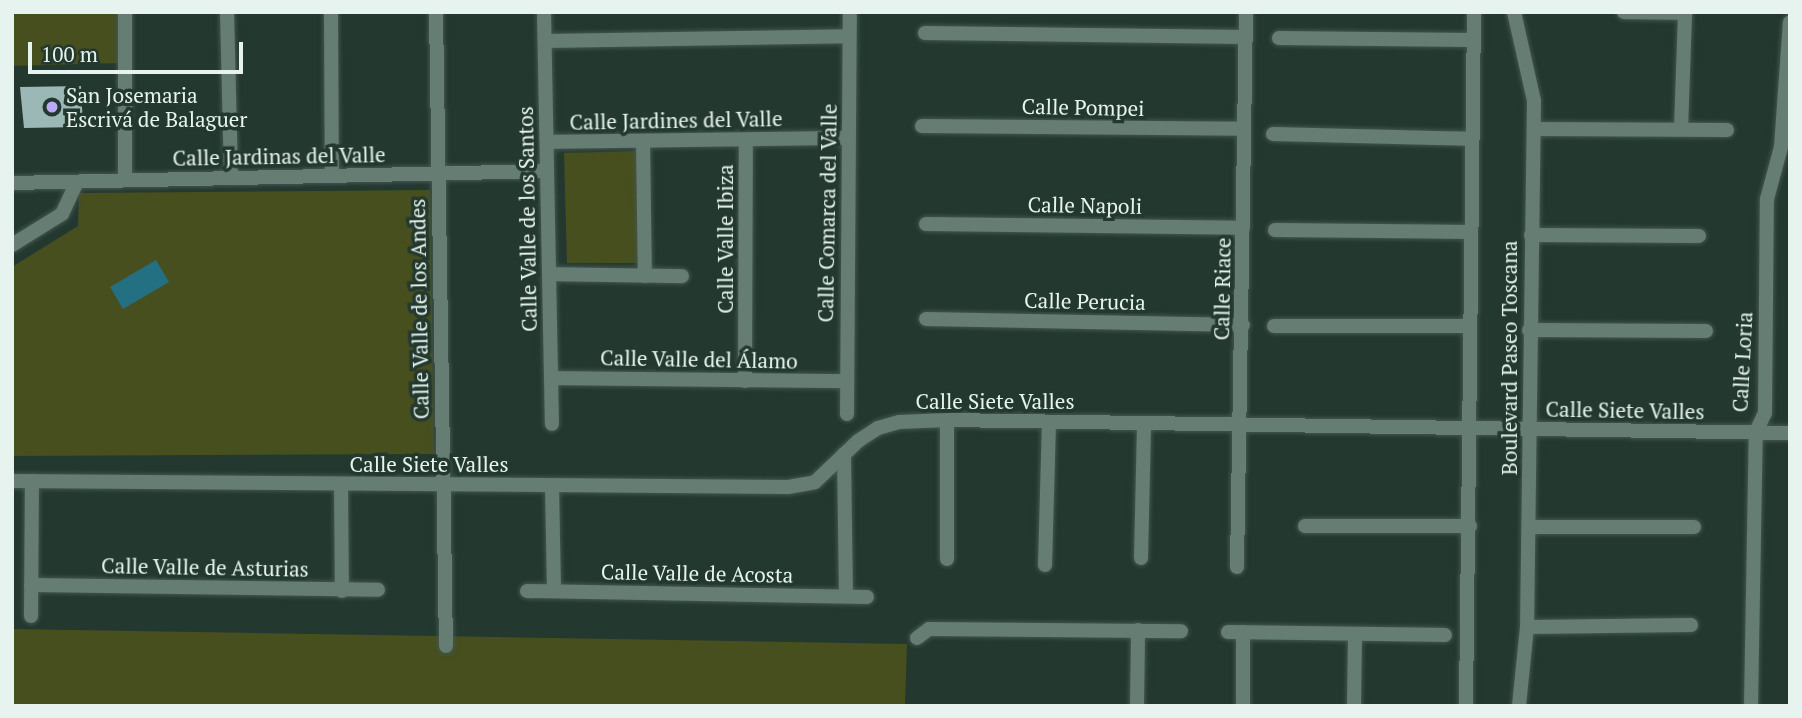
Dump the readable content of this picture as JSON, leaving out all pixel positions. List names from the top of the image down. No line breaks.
{"streets":{"street":["Calle Pompei","Calle Jardines del Valle","Calle Jardinas del Valle","Calle Napoli","Calle Comarca del Valle","Calle Valle de los Santos","Calle Valle Ibiza","Calle Riace","Calle Perucia","Calle Valle de los Andes","Boulevard Paseo Toscana","Calle Valle del Álamo","Calle Loria","Calle Siete Valles","Calle Valle de Asturias","Calle Valle de Acosta"]},"crossings":[["Calle Pompei","Calle Riace"],["Calle Jardines del Valle","Calle Comarca del Valle"],["Calle Jardines del Valle","Calle Valle de los Santos"],["Calle Jardines del Valle","Calle Valle Ibiza"],["Calle Jardinas del Valle","Calle Valle de los Santos"],["Calle Jardinas del Valle","Calle Valle de los Andes"],["Calle Napoli","Calle Riace"],["Calle Comarca del Valle","Calle Valle del Álamo"],["Calle Valle de los Santos","Calle Valle del Álamo"],["Calle Valle Ibiza","Calle Valle del Álamo"],["Calle Riace","Calle Perucia"],["Calle Riace","Calle Siete Valles"],["Calle Valle de los Andes","Calle Siete Valles"],["Boulevard Paseo Toscana","Calle Siete Valles"],["Calle Loria","Calle Siete Valles"]],"places":["San Josemaria Escrivá de Balaguer"],"scale_bar":"100 m"}
